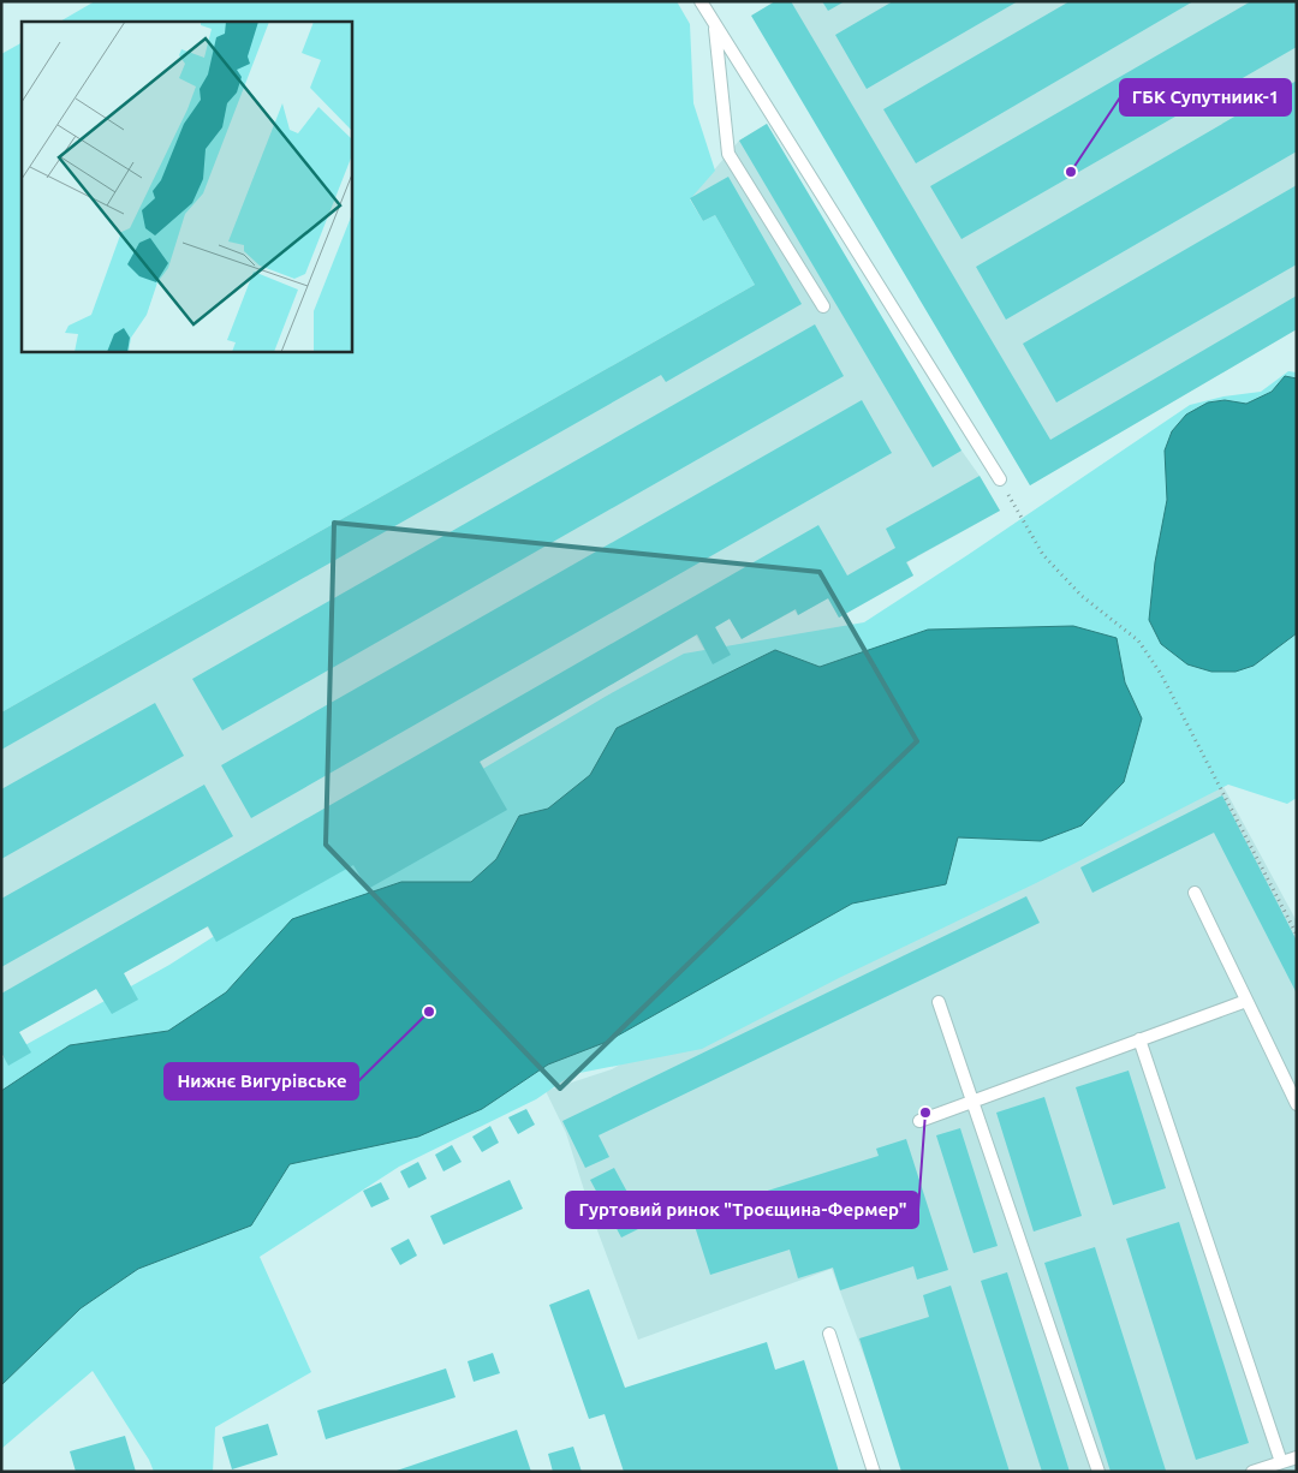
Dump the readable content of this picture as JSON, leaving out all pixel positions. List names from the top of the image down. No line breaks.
{"places":["ГБК Супутниик-1","Нижнє Вигурівське","Гуртовий ринок \"Троєщина-Фермер\""]}
